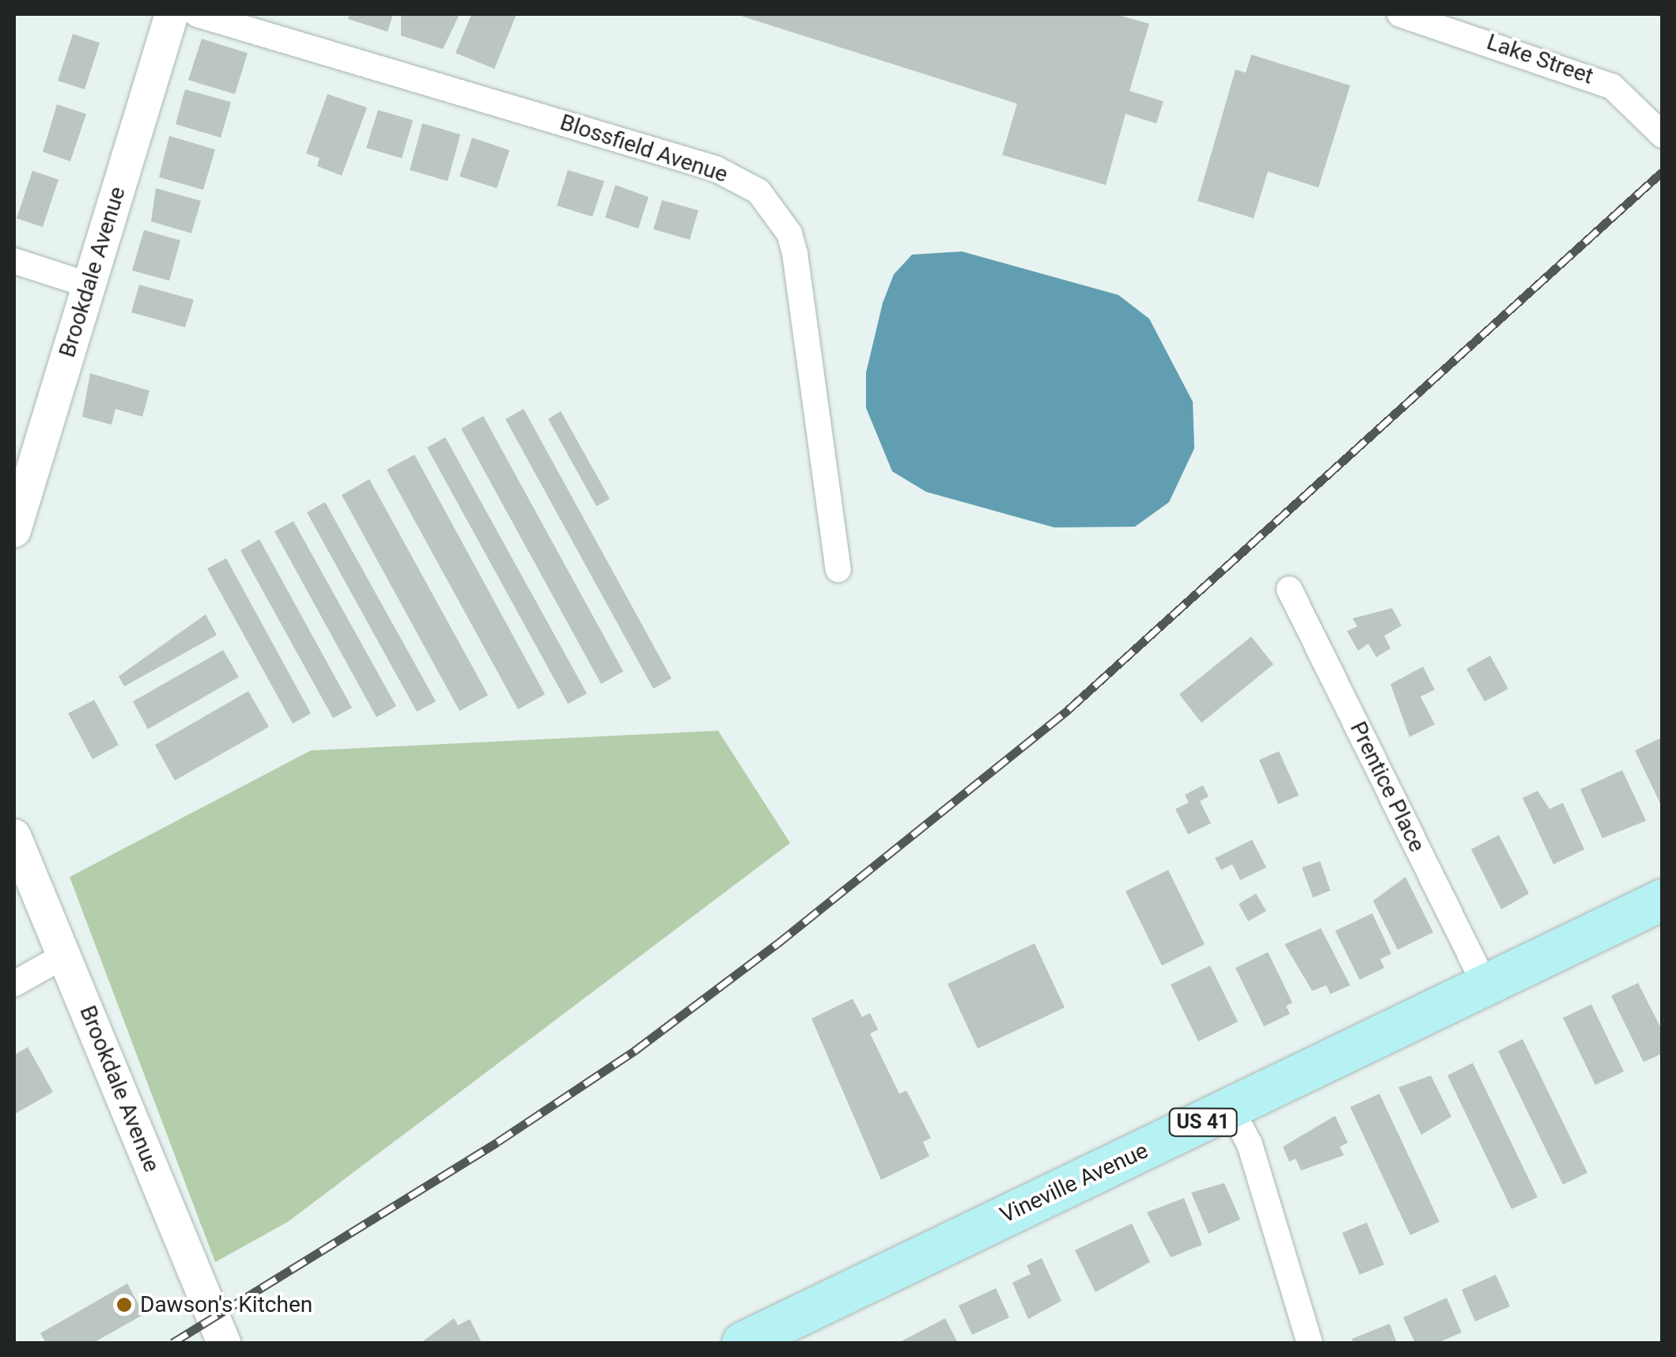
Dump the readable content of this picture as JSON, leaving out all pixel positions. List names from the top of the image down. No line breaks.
{"streets":{"main road":["US 41","Vineville Avenue"],"street":["Lake Street","Blossfield Avenue","Brookdale Avenue","Prentice Place"]},"crossings":[["Prentice Place","Vineville Avenue"]],"places":["Dawson's Kitchen"]}
